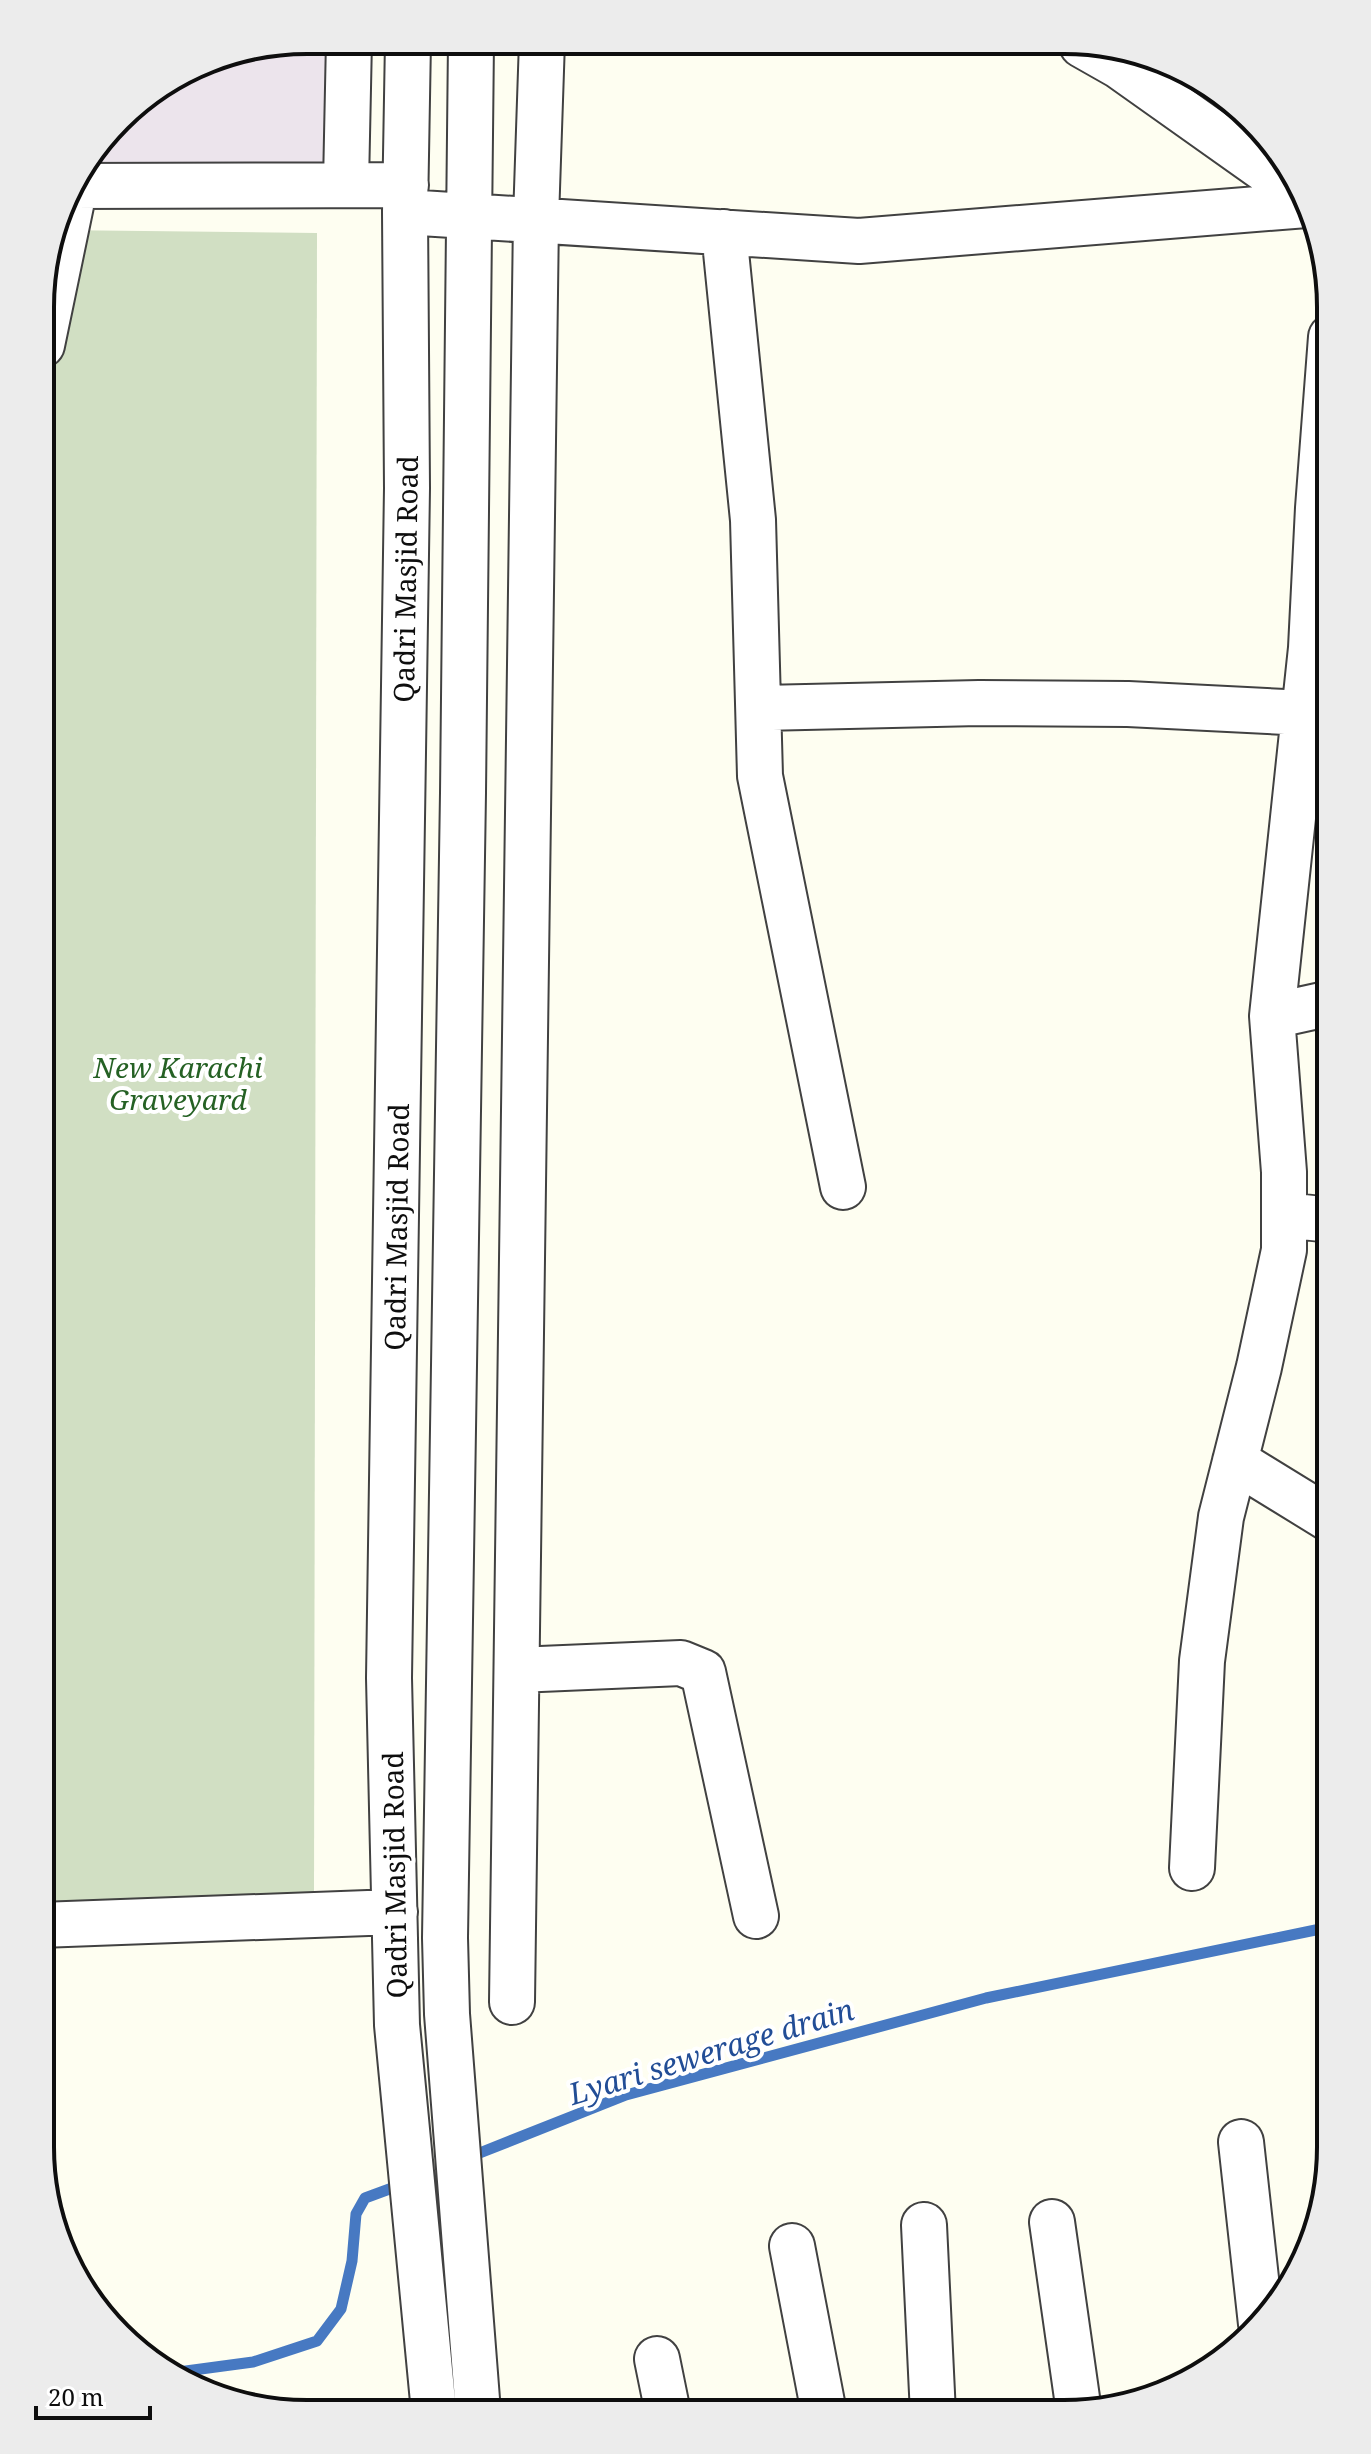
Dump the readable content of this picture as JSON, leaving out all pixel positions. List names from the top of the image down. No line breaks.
{"streets":{"street":["Qadri Masjid Road"]},"water":["Lyari sewerage drain"],"parks":["New Karachi Graveyard"],"scale_bar":"20 m"}
